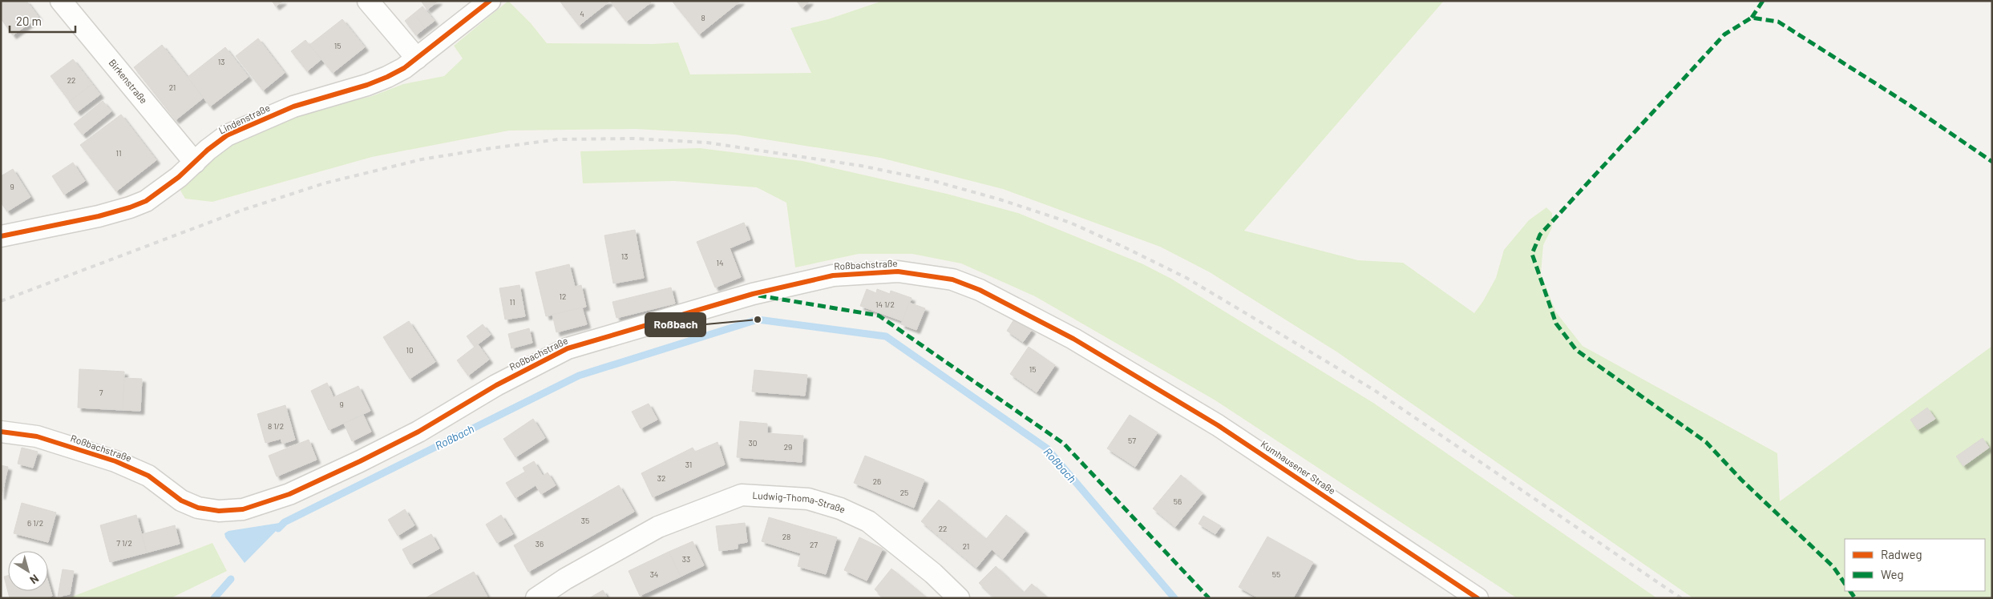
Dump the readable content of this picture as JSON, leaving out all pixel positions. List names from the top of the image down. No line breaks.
{"streets":{"street":["Birkenstraße","Lindenstraße","Roßbachstraße","Kumhausener Straße","Ludwig-Thoma-Straße"]},"crossings":[["Birkenstraße","Lindenstraße"],["Roßbachstraße","Kumhausener Straße"]],"water":["Roßbach"],"places":["Roßbach"],"house_numbers":["4","8","15","13","22","21","11","9","13","14","12","11","14 1/2","10","15","7","9","8 1/2","57","30","29","31","32","26","25","56","35","6 1/2","22","28","7 1/2","36","27","21","33","34","55"],"legend":["Radweg","Weg"],"scale_bar":"20 m","north":"bottom right"}
